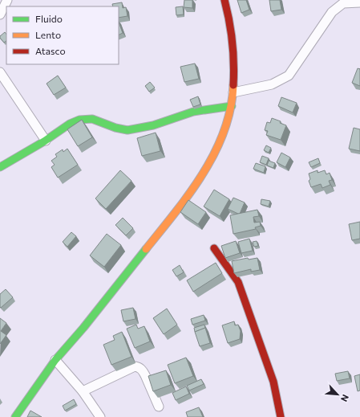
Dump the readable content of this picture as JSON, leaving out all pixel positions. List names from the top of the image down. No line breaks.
{"legend":["Fluido","Lento","Atasco"],"north":"bottom right"}
